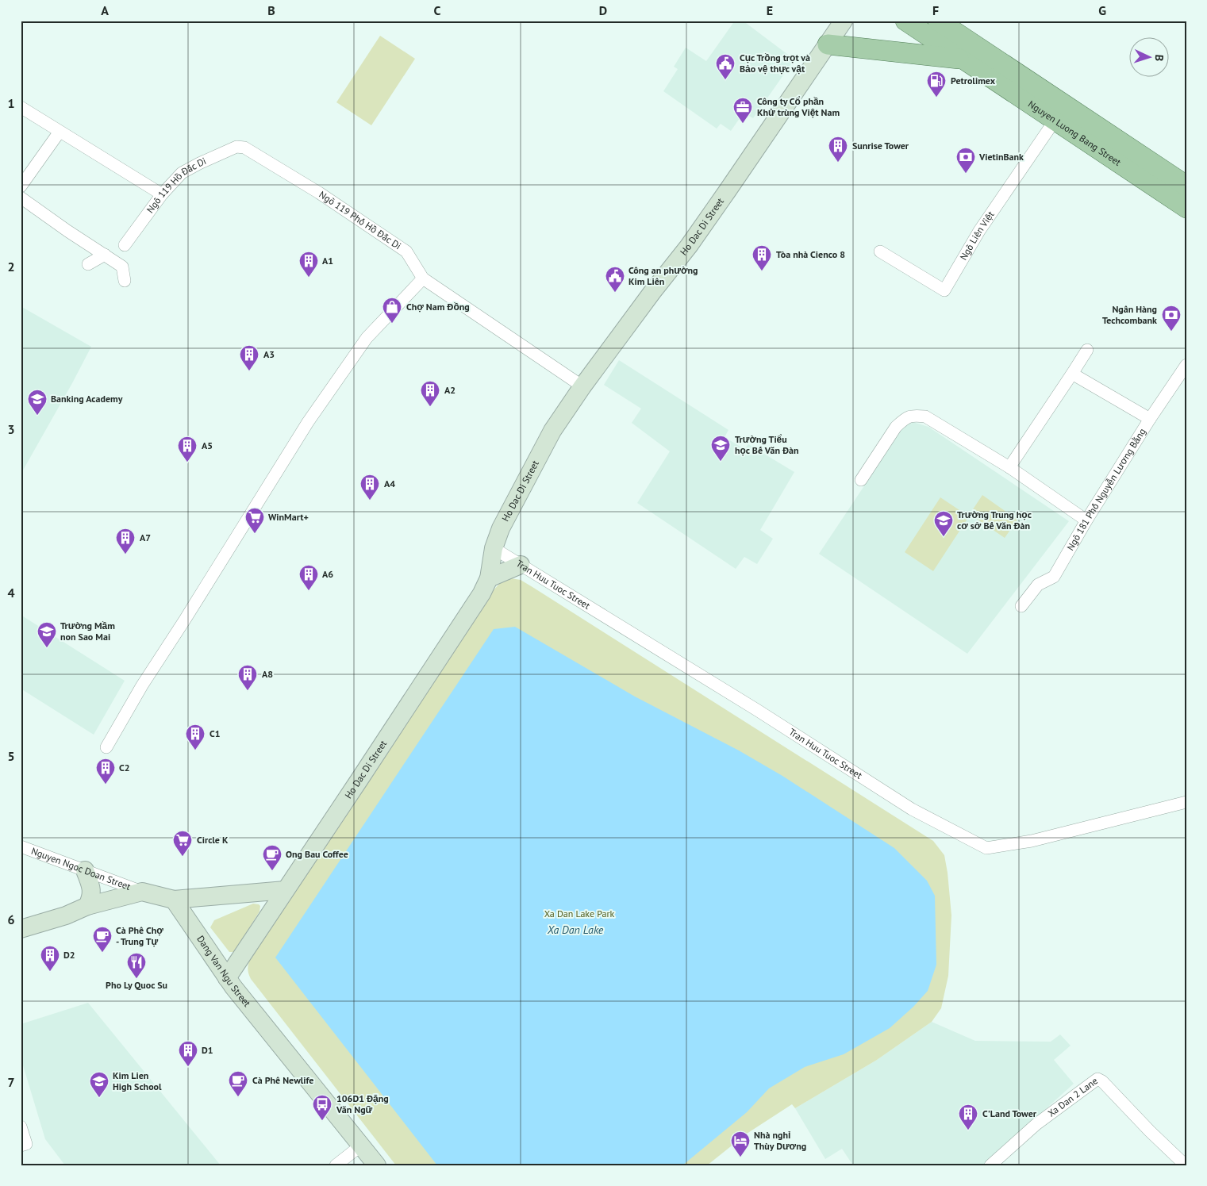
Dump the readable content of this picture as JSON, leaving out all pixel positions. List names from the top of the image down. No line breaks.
{"streets":{"main road":["Nguyen Luong Bang Street"],"street":["Ngõ 119 Hồ Đắc Di","Ngõ 119 Phố Hồ Đắc Di","Ho Dac Di Street","Ngõ Liên Việt","Ngõ 181 Phố Nguyễn Lương Bằng","Tran Huu Tuoc Street","Nguyen Ngoc Doan Street","Dang Van Ngu Street","Xa Dan 2 Lane"]},"crossings":[["Nguyen Luong Bang Street","Ngõ Liên Việt"],["Ngõ 119 Hồ Đắc Di","Ngõ 119 Phố Hồ Đắc Di"],["Ngõ 119 Phố Hồ Đắc Di","Ho Dac Di Street"],["Ho Dac Di Street","Tran Huu Tuoc Street"],["Ho Dac Di Street","Dang Van Ngu Street"]],"water":["Xa Dan Lake"],"parks":["Xa Dan Lake Park"],"places":{"public building":["Cục Trồng trọt và Bảo vệ thực vật","Công an phường Kim Liên"],"fuel station":["Petrolimex"],"office":["Công ty Cổ phần Khử trùng Việt Nam"],"building":["Sunrise Tower","Tòa nhà Cienco 8","A1","A3","A2","A5","A4","A7","A6","A8","C1","C2","D2","D1","C'Land Tower"],"bank":["VietinBank","Ngân Hàng Techcombank"],"shop":["Chợ Nam Đồng"],"school or university":["Banking Academy","Trường Tiểu học Bế Văn Đàn","Trường Trung học cơ sở Bế Văn Đàn","Trường Mầm non Sao Mai","Kim Lien High School"],"supermarket":["WinMart+","Circle K"],"cafe":["Ong Bau Coffee","Cà Phê Chợ - Trung Tự","Cà Phê Newlife"],"restaurant":["Pho Ly Quoc Su"],"bus stop":["106D1 Đặng Văn Ngữ"],"hotel":["Nhà nghỉ Thùy Dương"]},"north":"right","grid":{"columns":["A","B","C","D","E","F","G"],"rows":["1","2","3","4","5","6","7"]}}
